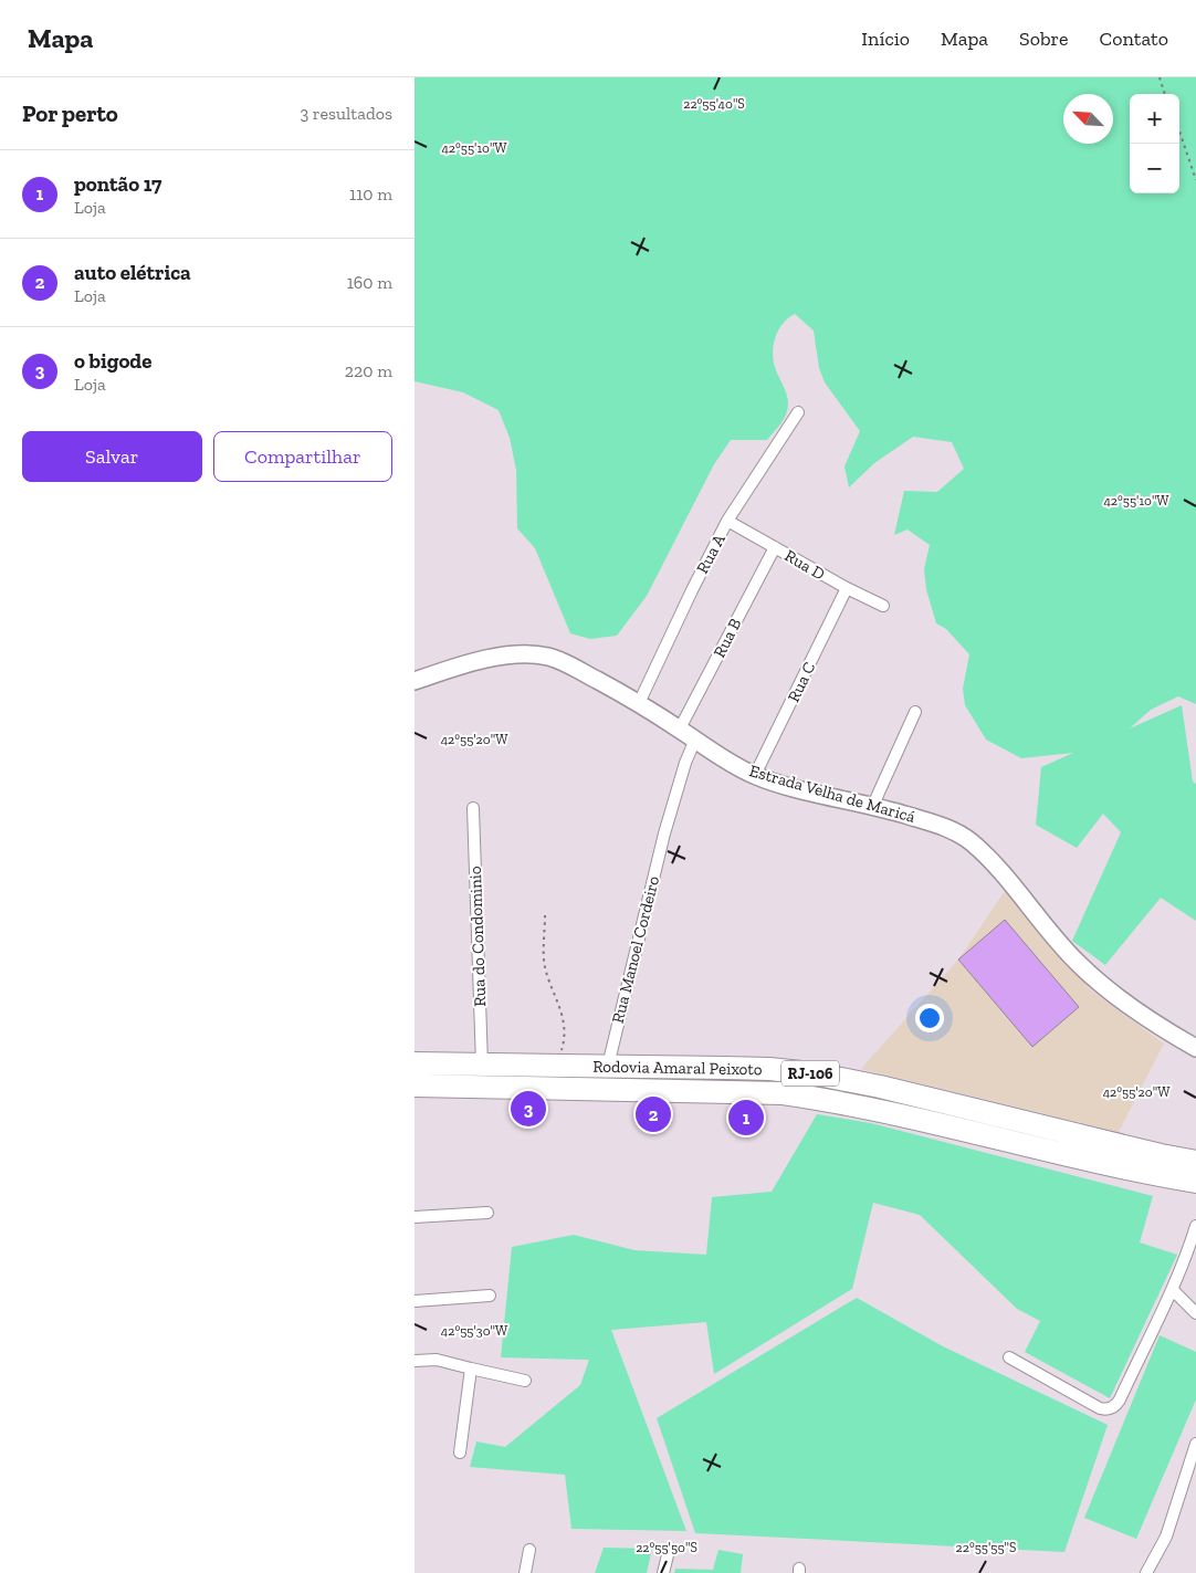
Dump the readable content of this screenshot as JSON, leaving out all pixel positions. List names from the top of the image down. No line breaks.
{"streets":{"highway":["Rodovia Amaral Peixoto","RJ-106"],"street":["Rua A","Rua D","Rua B","Rua C","Estrada Velha de Maricá","Rua do Condominio","Rua Manoel Cordeiro"]},"crossings":[["Rua A","Rua D"],["Rua A","Estrada Velha de Maricá"],["Rua D","Rua B"],["Rua D","Rua C"],["Rua B","Estrada Velha de Maricá"],["Rua C","Estrada Velha de Maricá"],["Estrada Velha de Maricá","Rua Manoel Cordeiro"],["Rua do Condominio","Rodovia Amaral Peixoto"],["Rua Manoel Cordeiro","Rodovia Amaral Peixoto"]],"north":"top left","page":{"header":"Mapa","nav":["Início","Mapa","Sobre","Contato"],"heading":["Por perto","3 resultados"],"map_buttons":["+","−"],"list":[{"mark":"1","name":"pontão 17","note":"Loja","value":"110 m"},{"mark":"2","name":"auto elétrica","note":"Loja","value":"160 m"},{"mark":"3","name":"o bigode","note":"Loja","value":"220 m"}],"buttons":["Salvar","Compartilhar"],"pins":["3","2","1"]},"coordinates":["22°55'40\"S","42°55'10\"W","42°55'20\"W","42°55'30\"W","22°55'50\"S","22°55'55\"S"]}
